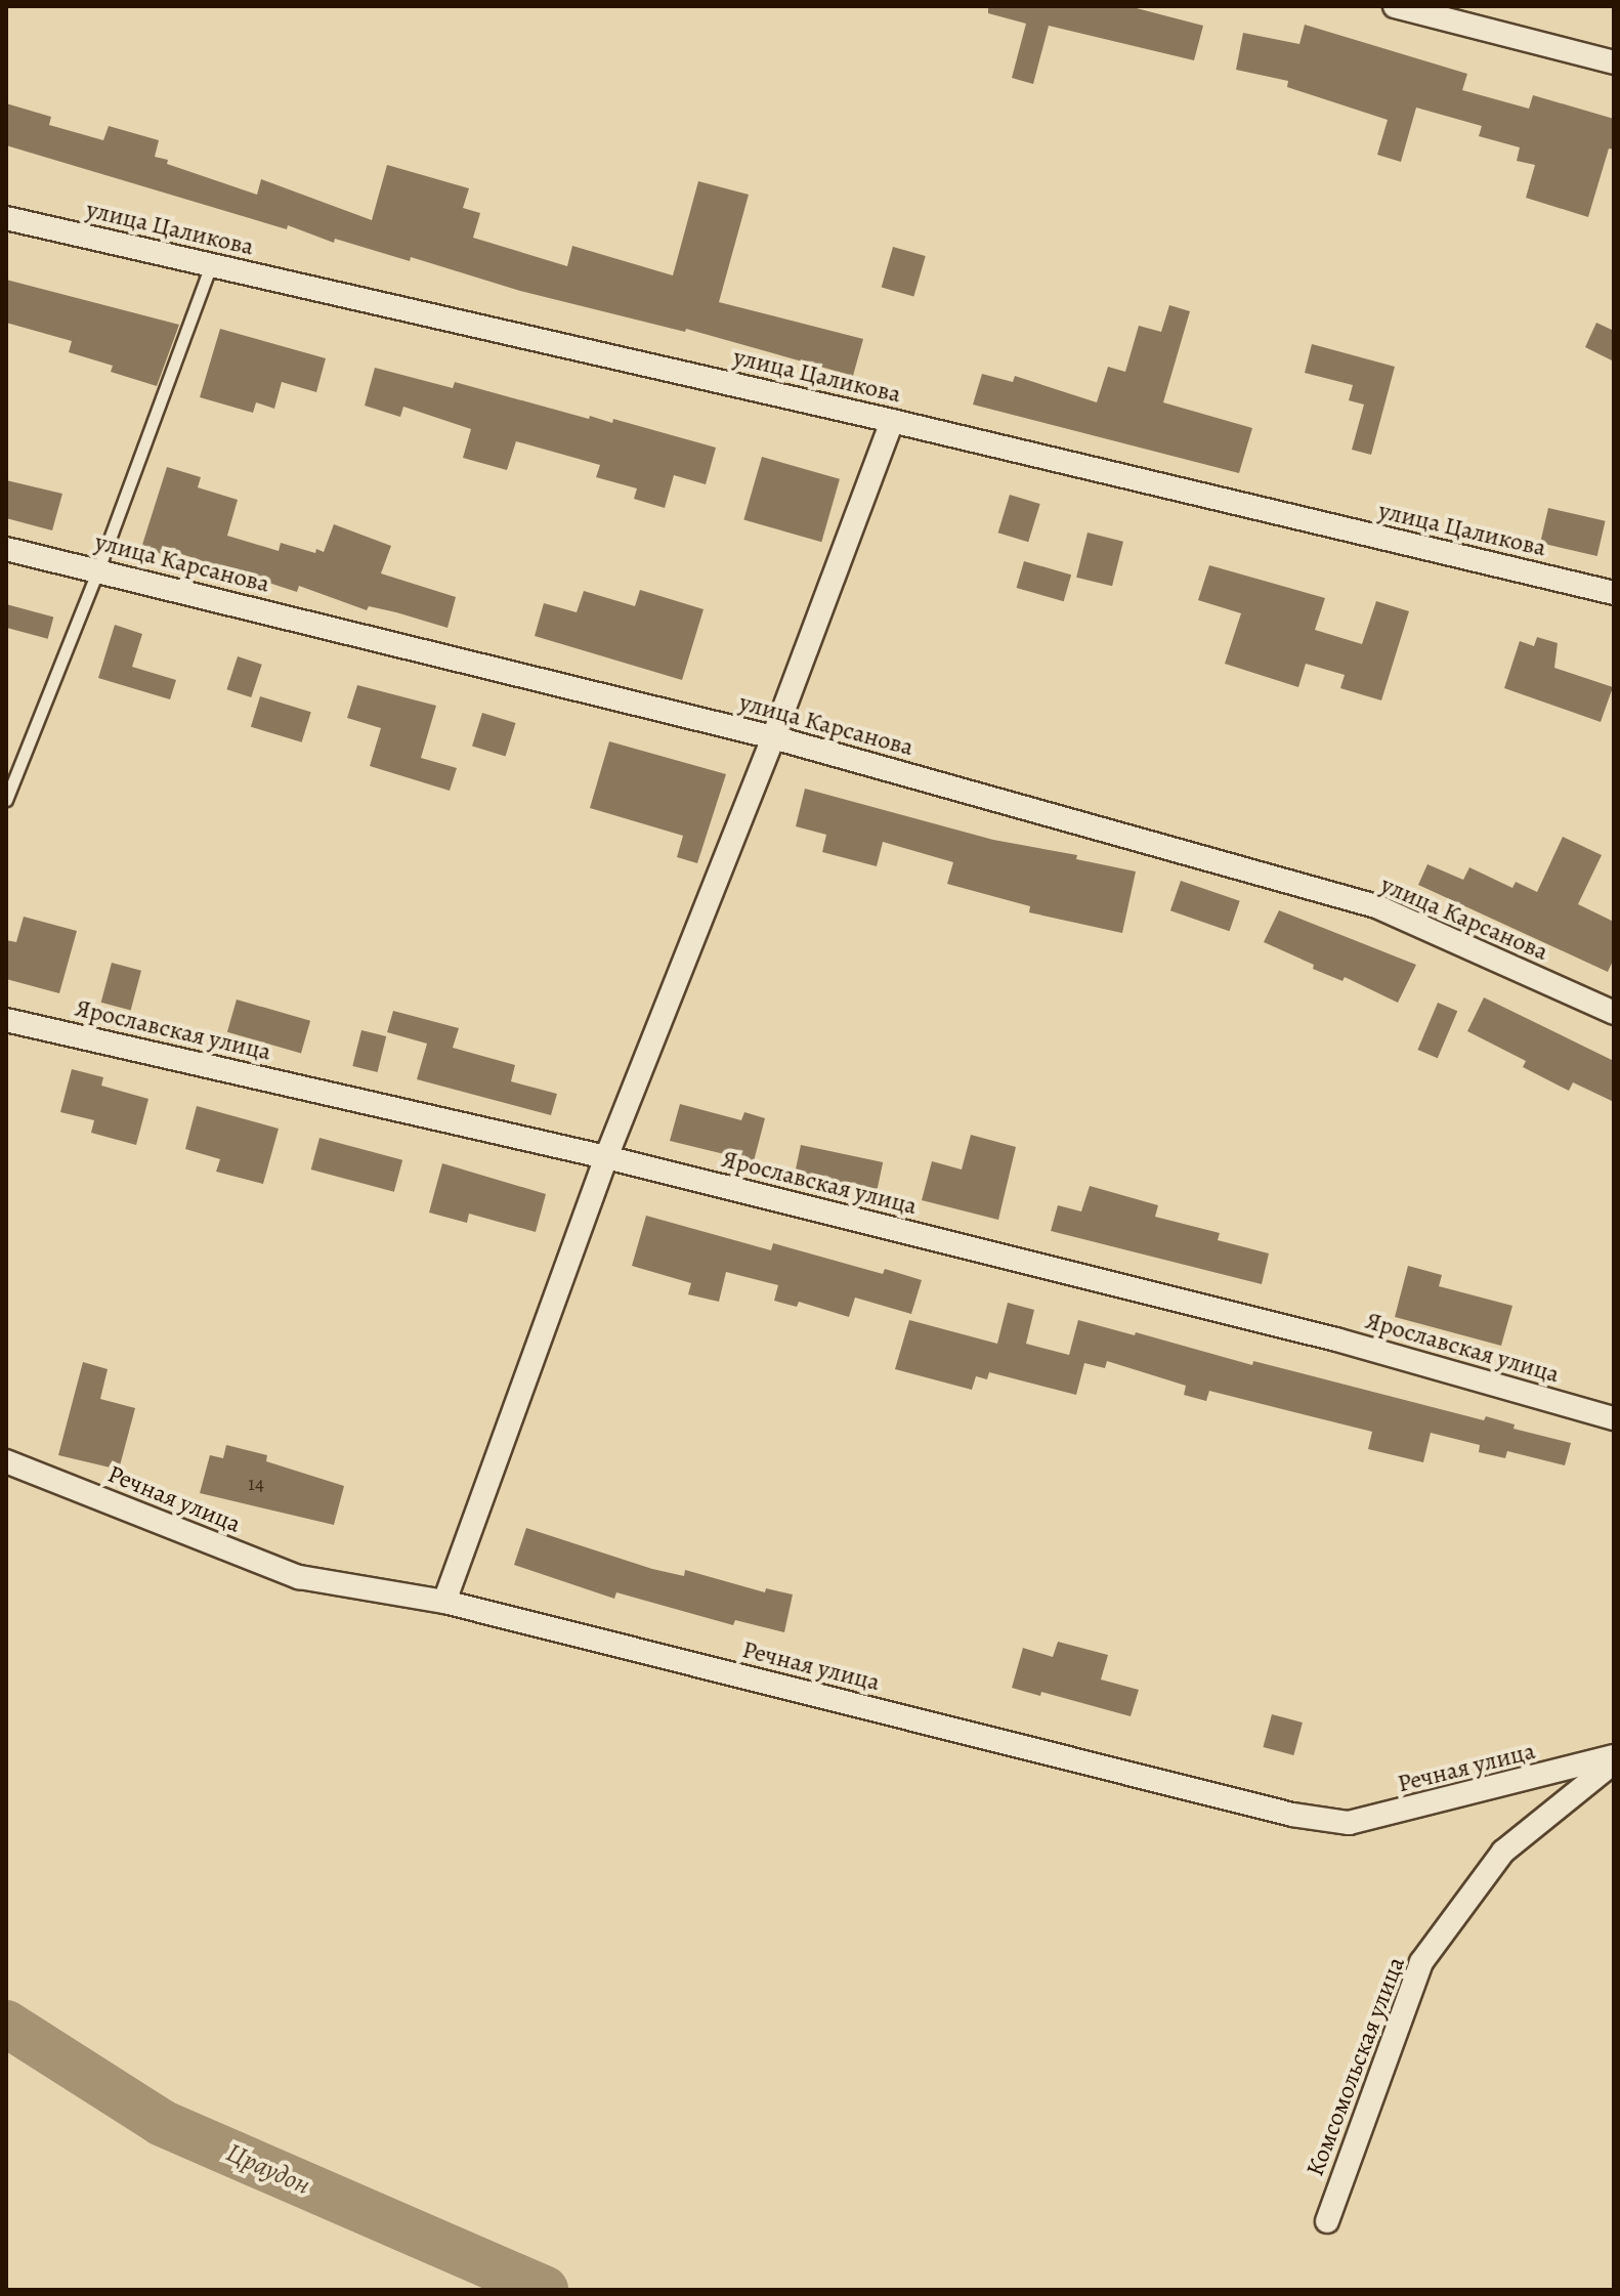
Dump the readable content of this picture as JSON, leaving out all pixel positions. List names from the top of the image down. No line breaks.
{"streets":{"street":["улица Цаликова","улица Карсанова","Ярославская улица","Речная улица","Комсомольская улица"]},"crossings":[["Речная улица","Комсомольская улица"]],"water":["Цраудон"],"house_numbers":["14"]}
